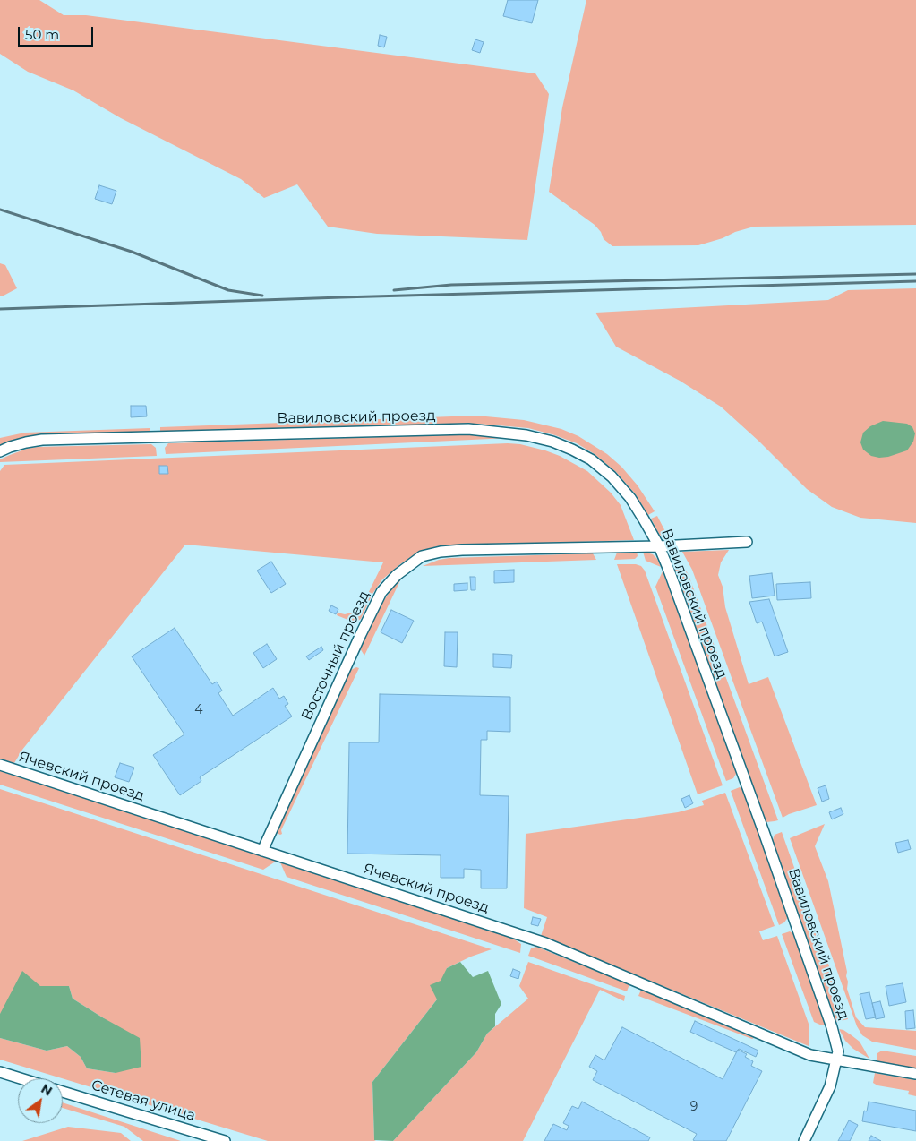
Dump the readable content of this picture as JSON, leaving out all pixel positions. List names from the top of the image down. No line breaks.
{"streets":{"street":["Вавиловский проезд","Восточный проезд","Ячевский проезд","Сетевая улица"]},"crossings":[["Вавиловский проезд","Восточный проезд"],["Вавиловский проезд","Ячевский проезд"],["Восточный проезд","Ячевский проезд"]],"house_numbers":["4","9"],"scale_bar":"50 m","north":"top right"}
